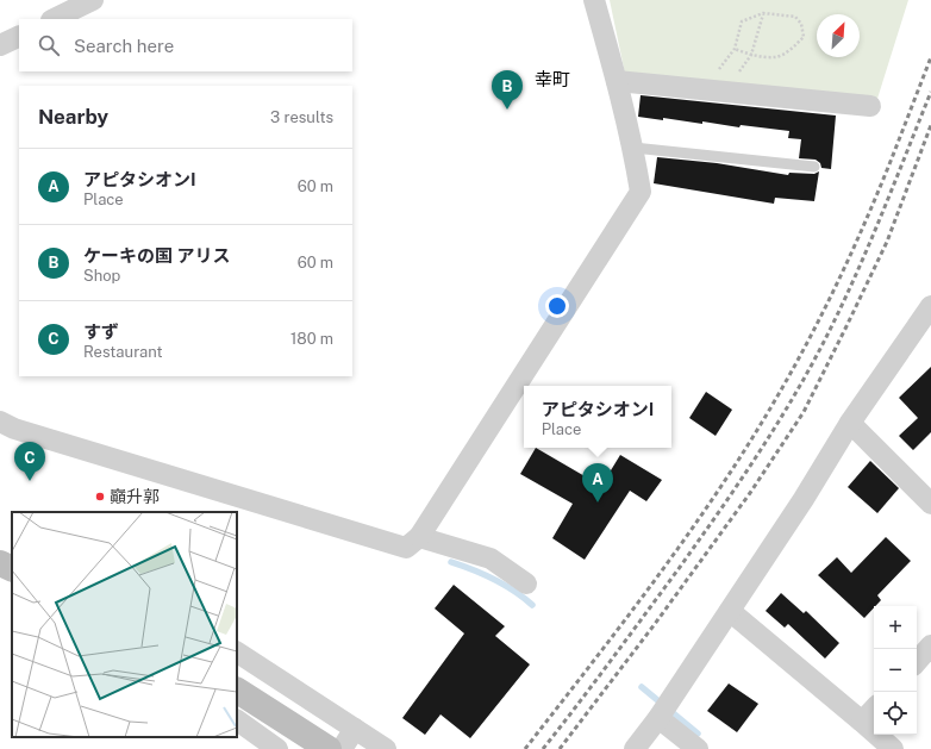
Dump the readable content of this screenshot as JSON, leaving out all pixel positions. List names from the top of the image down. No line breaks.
{"districts":["幸町"],"places":["巓升郭"],"north":"top right","page":{"search":"Search here","pins":["B","C","A"],"heading":["Nearby","3 results"],"list":[{"mark":"A","name":"アピタシオンI","note":"Place","value":"60 m"},{"mark":"B","name":"ケーキの国 アリス","note":"Shop","value":"60 m"},{"mark":"C","name":"すず","note":"Restaurant","value":"180 m"}],"popup":["アピタシオンI","Place"],"map_buttons":["+","−"]}}
